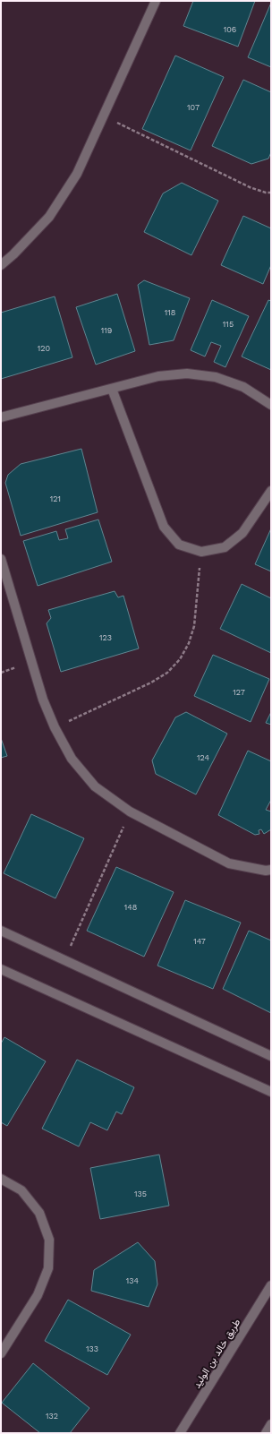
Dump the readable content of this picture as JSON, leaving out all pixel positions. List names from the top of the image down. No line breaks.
{"streets":{"street":["طريق خالد بن الوليد"]},"house_numbers":["106","107","118","115","119","120","121","123","127","124","148","147","135","134","133","132"]}
